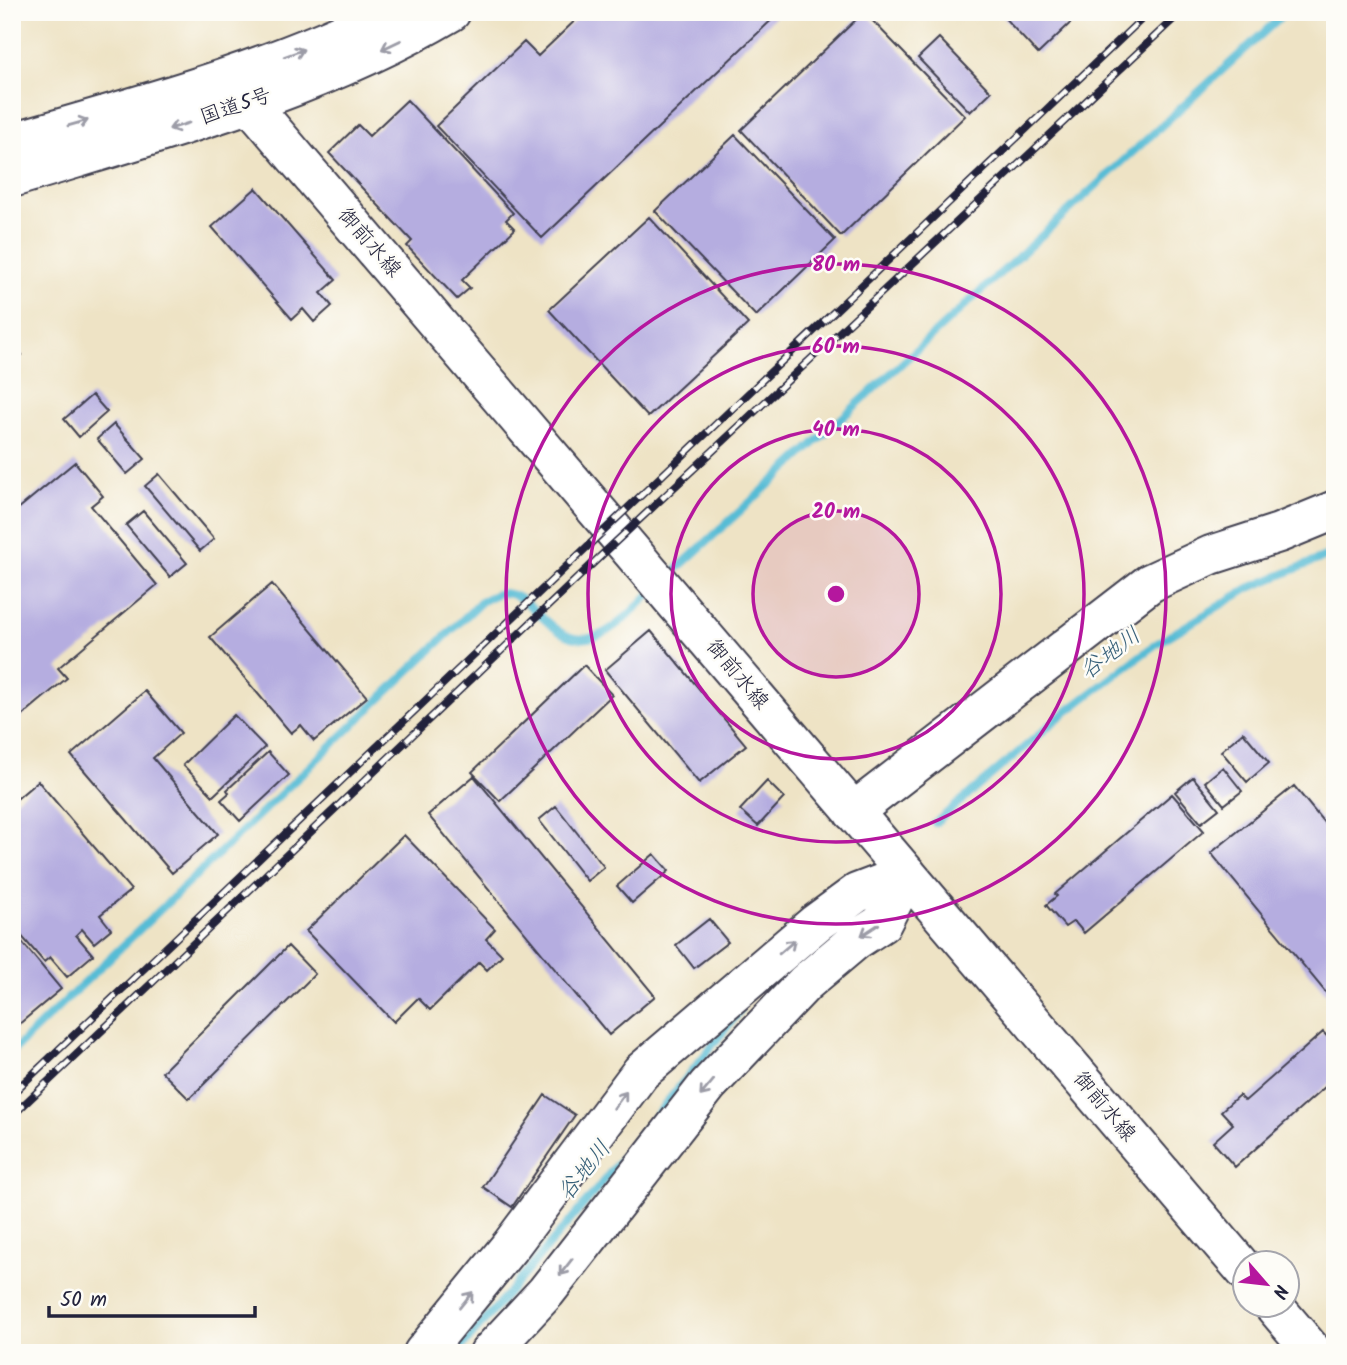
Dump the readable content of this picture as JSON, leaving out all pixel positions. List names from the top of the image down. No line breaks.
{"streets":{"main road":["国道5号","御前水線"]},"crossings":[["国道5号","御前水線"]],"water":["谷地川"],"scale_bar":"50 m","north":"bottom right","rings":["80 m","60 m","40 m","20 m"]}
